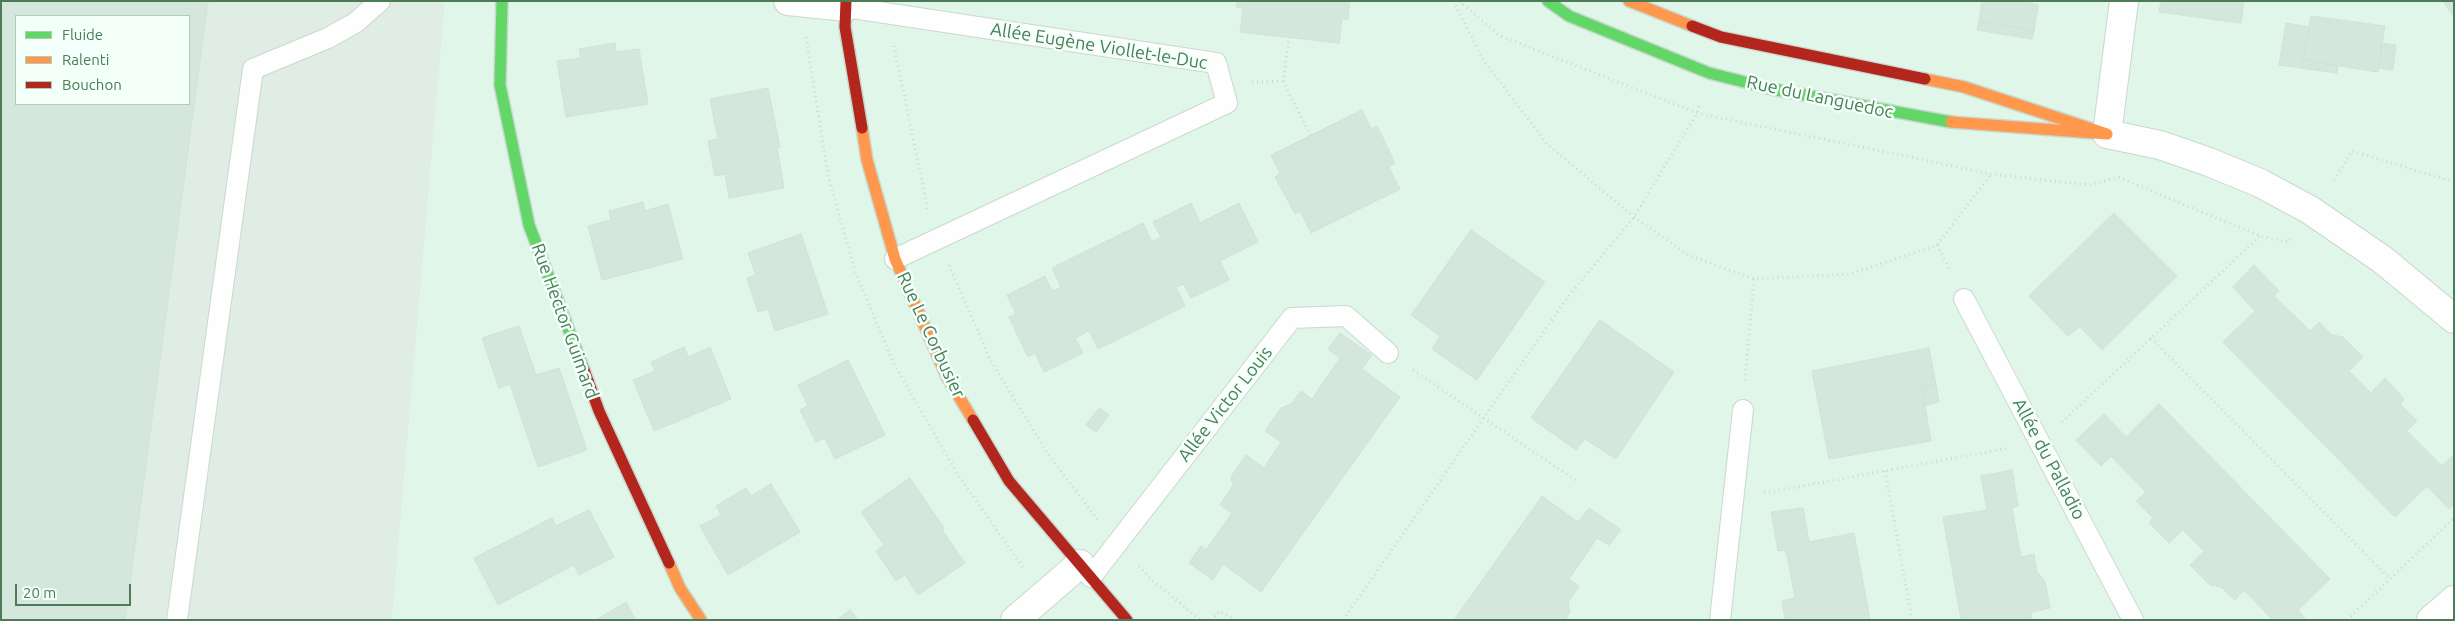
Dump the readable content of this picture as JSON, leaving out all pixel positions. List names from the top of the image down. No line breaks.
{"streets":{"street":["Rue du Languedoc","Rue Hector Guimard","Rue Le Corbusier"],"lane":["Allée Eugène Viollet-le-Duc","Allée Victor Louis","Allée du Palladio"]},"crossings":[["Allée Eugène Viollet-le-Duc","Rue Le Corbusier"],["Rue Le Corbusier","Allée Victor Louis"]],"legend":["Fluide","Ralenti","Bouchon"],"scale_bar":"20 m"}
